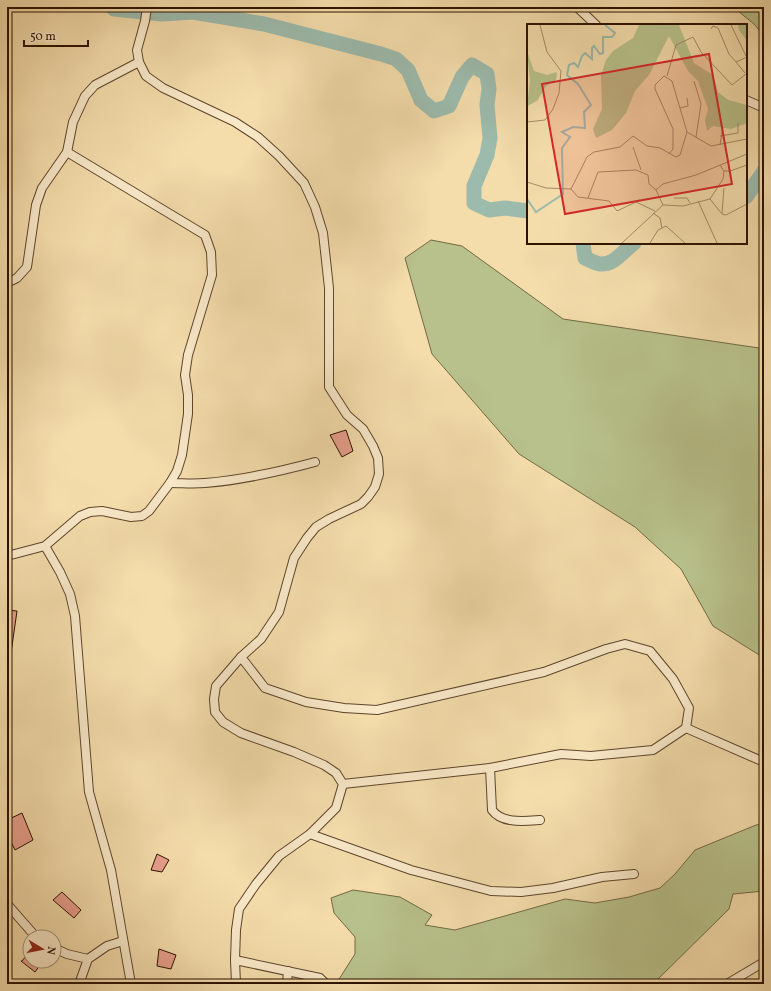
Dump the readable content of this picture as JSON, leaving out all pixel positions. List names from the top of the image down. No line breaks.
{"scale_bar":"50 m","north":"right"}
